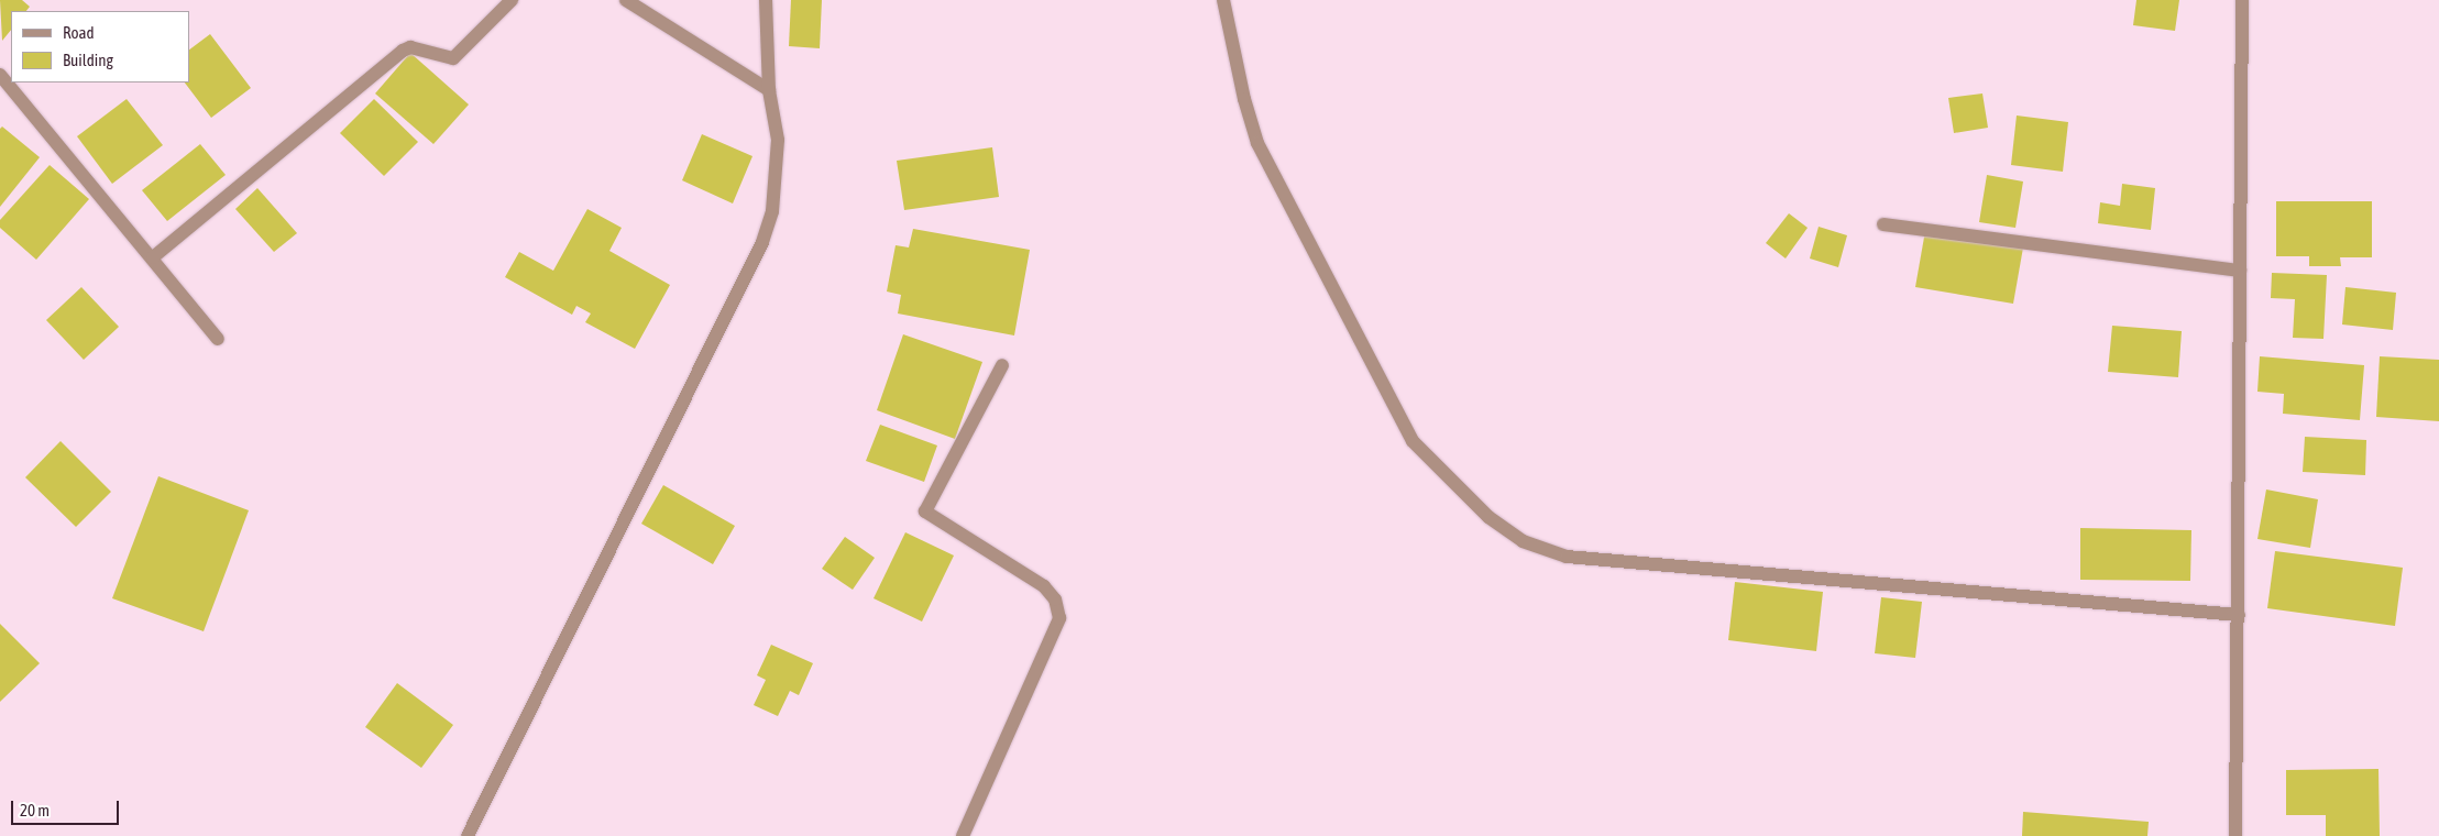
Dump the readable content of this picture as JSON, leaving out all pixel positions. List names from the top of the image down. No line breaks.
{"legend":["Road","Building"],"scale_bar":"20 m"}
